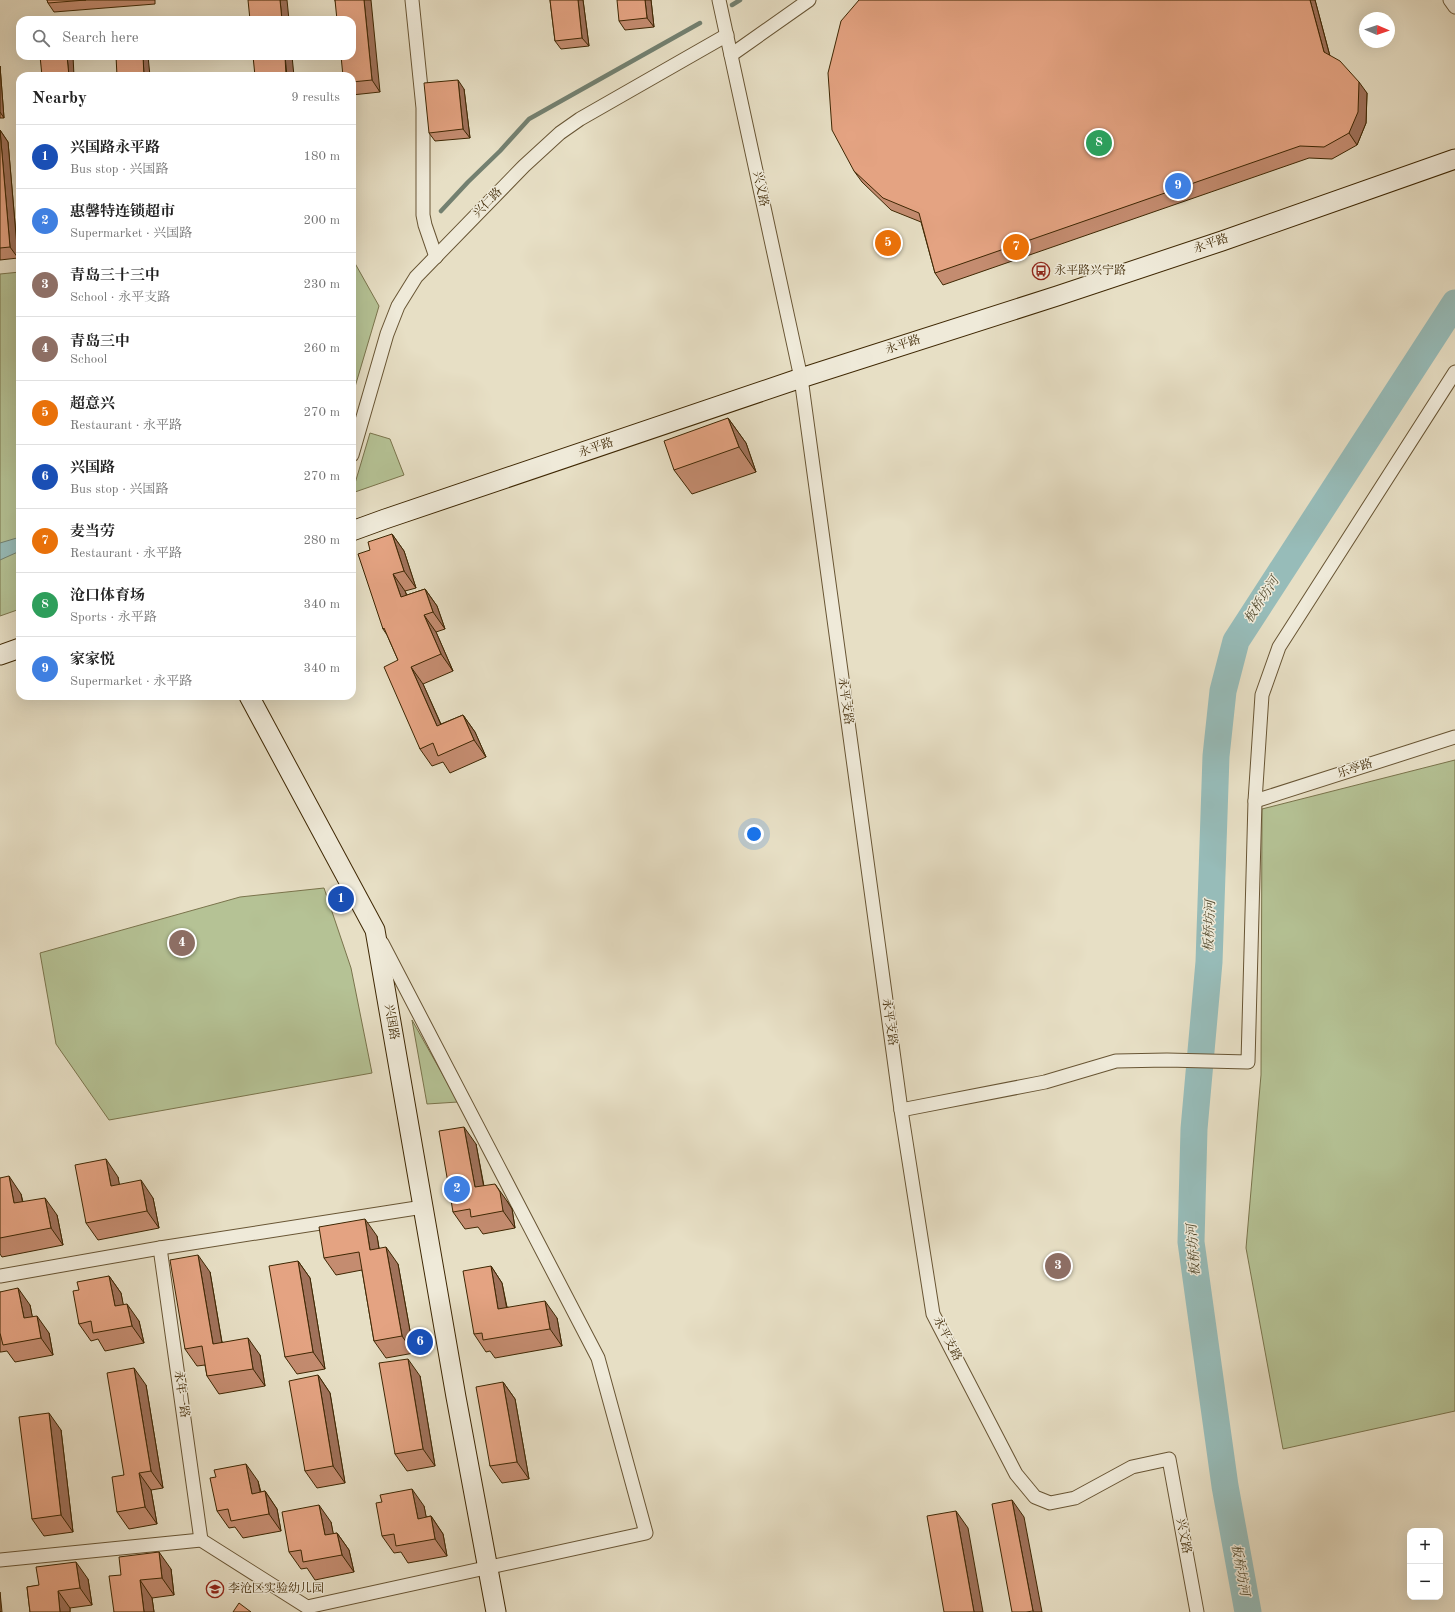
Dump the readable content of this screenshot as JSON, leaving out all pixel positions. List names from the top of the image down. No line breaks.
{"streets":{"main road":["永平路","兴国路"],"street":["兴义路","兴仁路","永平支路","乐亭路","永年一路","兴文路"]},"crossings":[["兴义路","兴仁路"],["兴义路","永平路"],["兴义路","永平支路"],["永平路","永平支路"],["永平支路","兴文路"]],"water":["板桥坊河"],"places":{"bus stop":["永平路兴宁路"],"school or university":["李沧区实验幼儿园"]},"north":"right","page":{"search":"Search here","heading":["Nearby","9 results"],"list":[{"mark":"1","name":"兴国路永平路","note":"Bus stop · 兴国路","value":"180 m"},{"mark":"2","name":"惠馨特连锁超市","note":"Supermarket · 兴国路","value":"200 m"},{"mark":"3","name":"青岛三十三中","note":"School · 永平支路","value":"230 m"},{"mark":"4","name":"青岛三中","note":"School","value":"260 m"},{"mark":"5","name":"超意兴","note":"Restaurant · 永平路","value":"270 m"},{"mark":"6","name":"兴国路","note":"Bus stop · 兴国路","value":"270 m"},{"mark":"7","name":"麦当劳","note":"Restaurant · 永平路","value":"280 m"},{"mark":"8","name":"沧口体育场","note":"Sports · 永平路","value":"340 m"},{"mark":"9","name":"家家悦","note":"Supermarket · 永平路","value":"340 m"}],"pins":["8","9","5","7","1","4","2","3","6"],"map_buttons":["+","−"]}}
